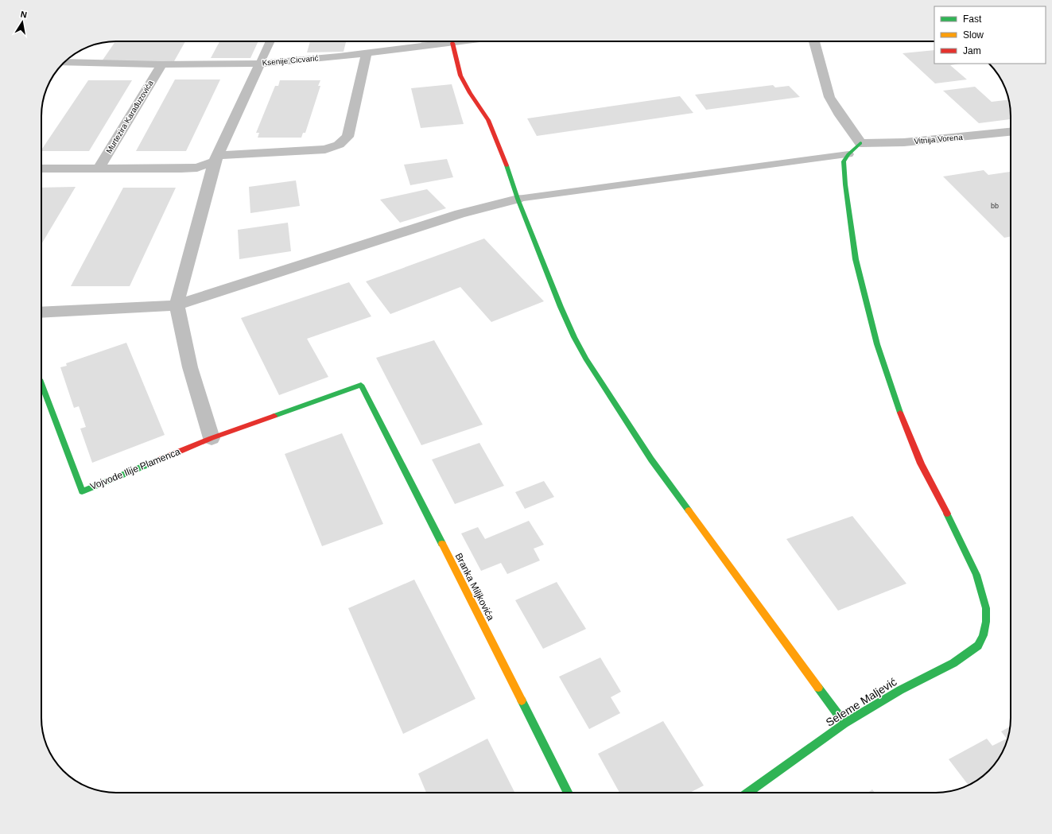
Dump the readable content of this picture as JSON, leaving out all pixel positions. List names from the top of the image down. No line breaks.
{"streets":{"street":["Ksenije Cicvarić","Murtezira Karađuzovića","Vitnija Vorena","Vojvode Ilije Plamenca","Branka Miljkovića","Seleme Maljević"]},"crossings":[["Ksenije Cicvarić","Murtezira Karađuzovića"],["Vojvode Ilije Plamenca","Branka Miljkovića"]],"house_numbers":["bb"],"legend":["Fast","Slow","Jam"],"north":"top"}
